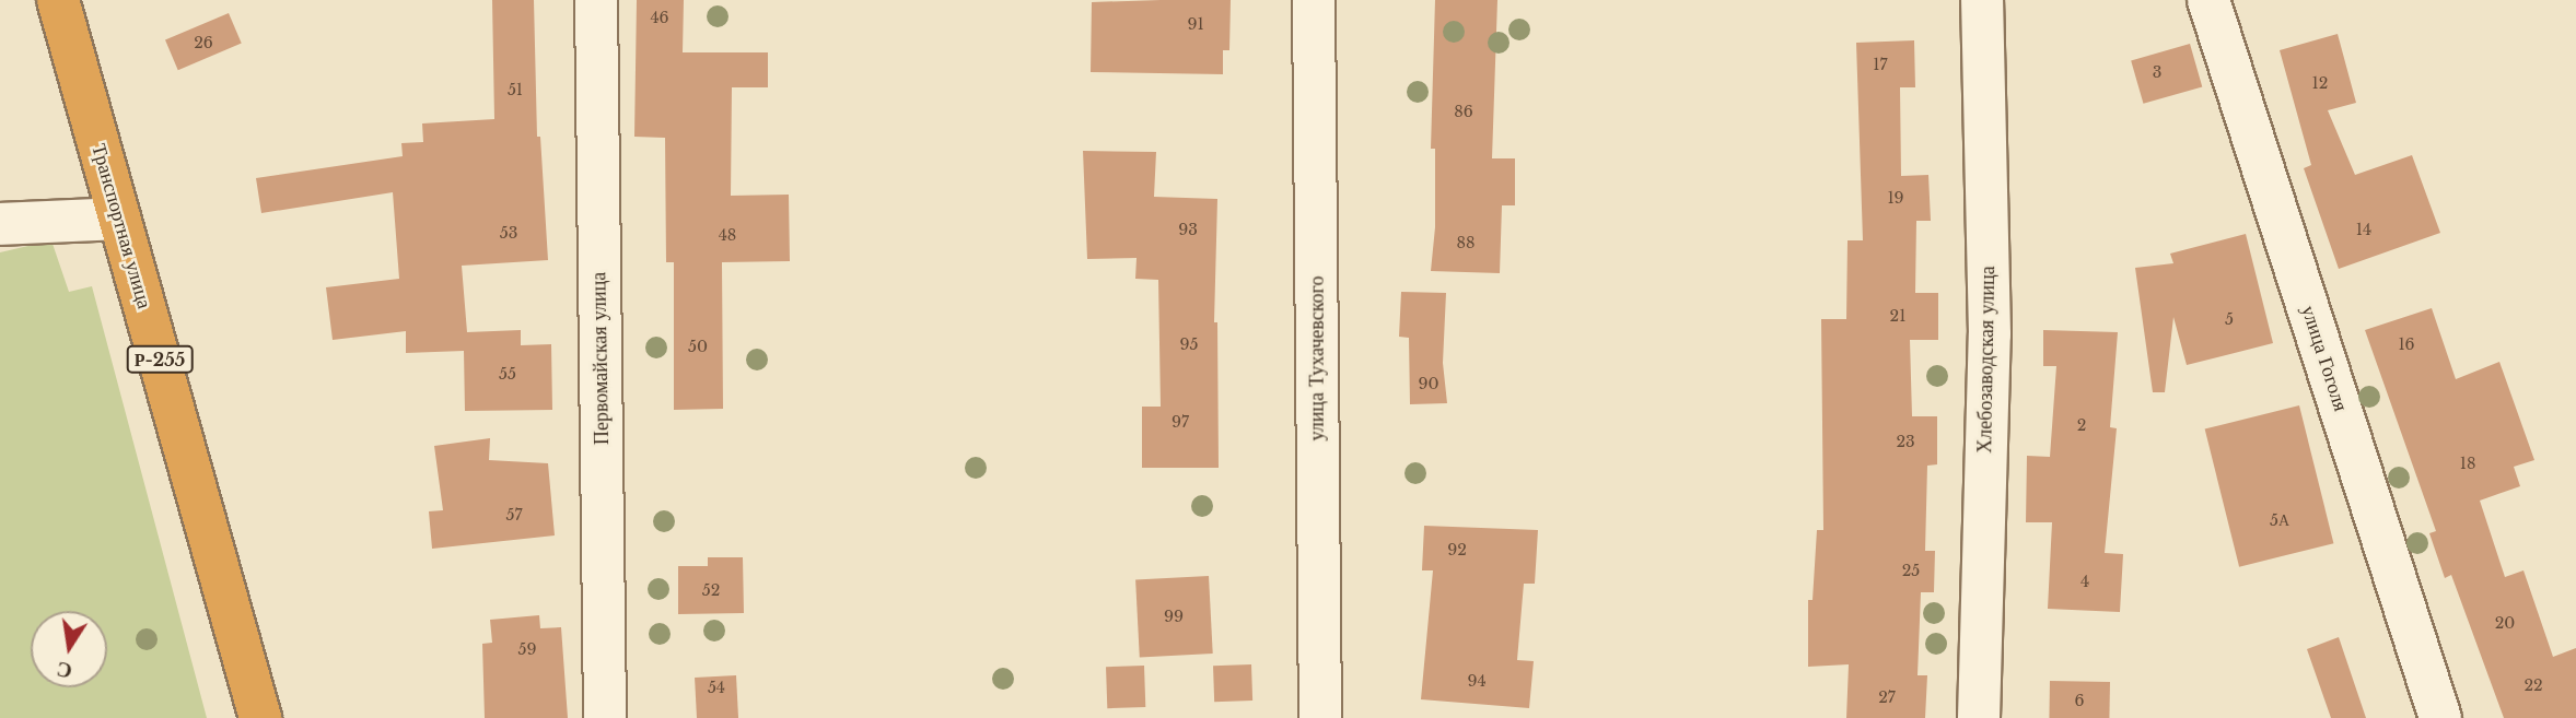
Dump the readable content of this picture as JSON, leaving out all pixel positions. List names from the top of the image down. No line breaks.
{"streets":{"highway":["Транспортная улица","Р-255"],"street":["Первомайская улица","улица Тухачевского","улица Гоголя","Хлебозаводская улица"]},"house_numbers":["46","91","26","17","3","12","51","86","19","93","14","53","48","88","21","5","95","16","50","55","90","97","2","23","18","57","5А","92","25","4","52","99","20","59","94","22","54","27","6"],"north":"bottom"}
